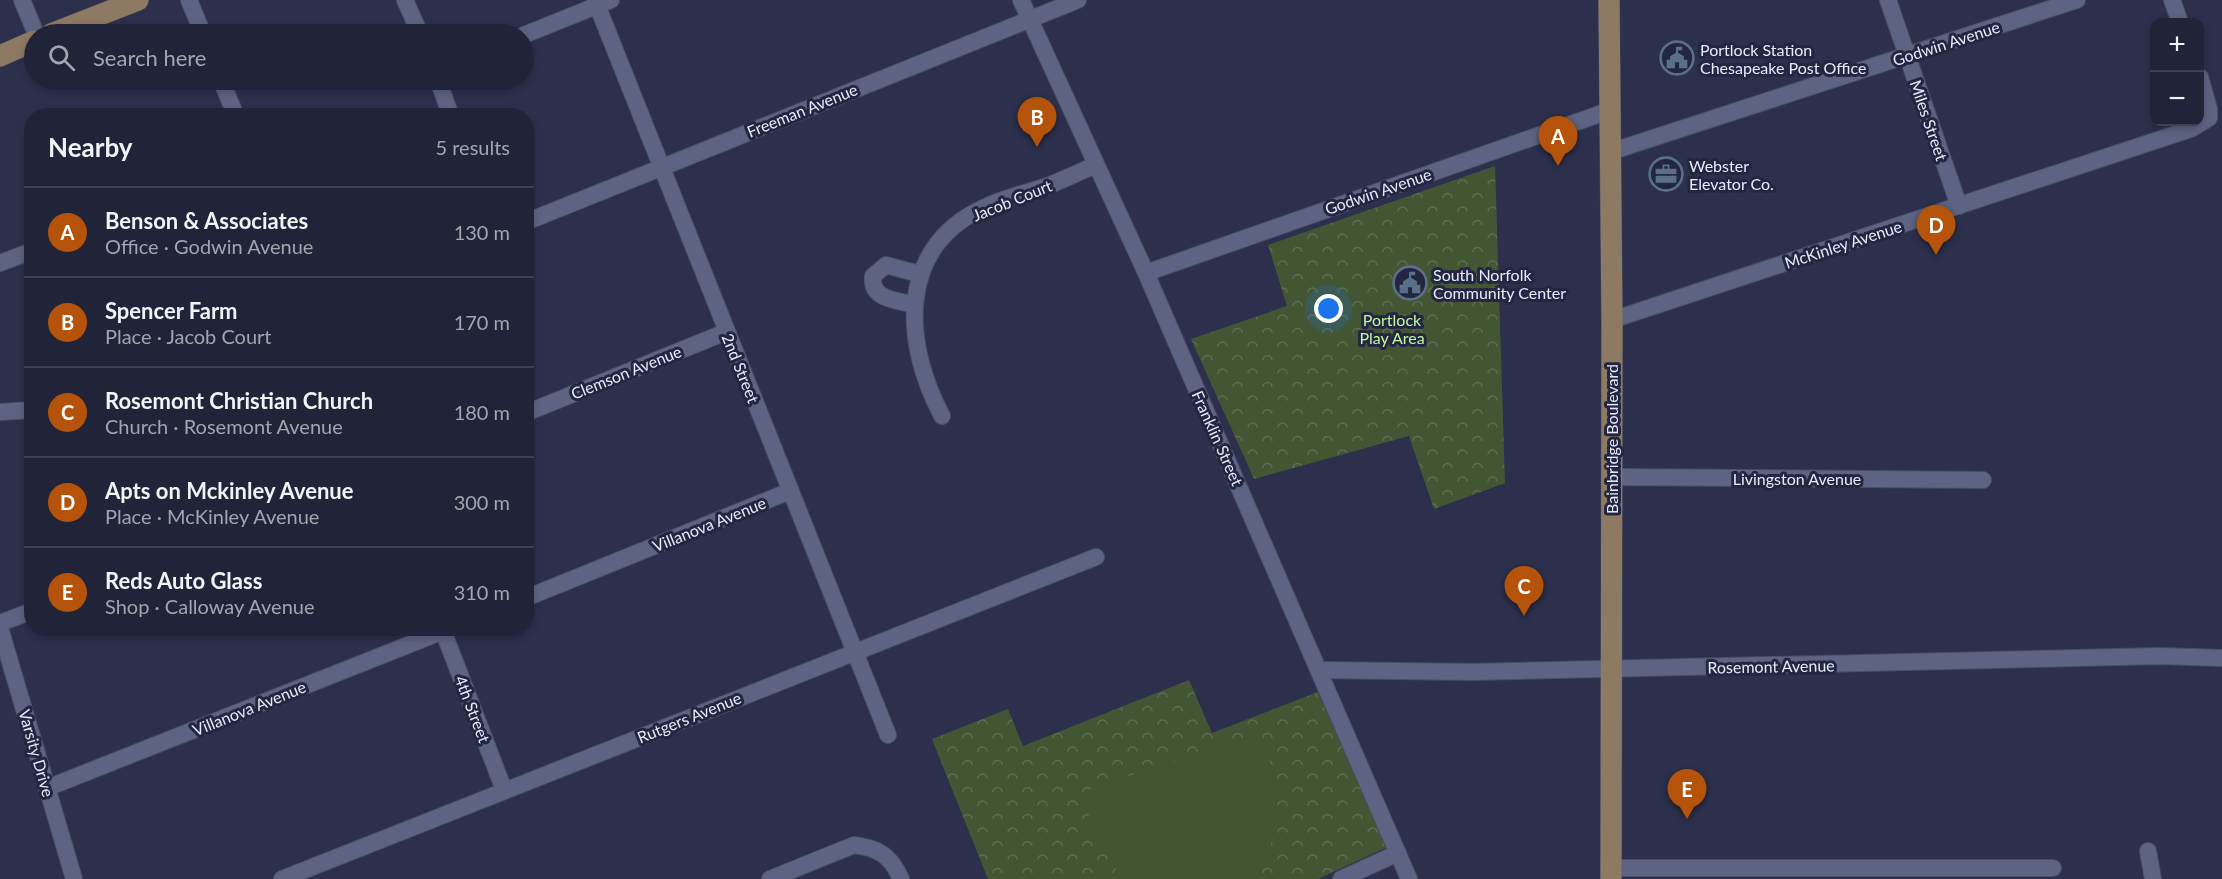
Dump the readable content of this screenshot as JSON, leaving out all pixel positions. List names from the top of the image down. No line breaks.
{"streets":{"main road":["Bainbridge Boulevard"],"street":["Godwin Avenue","Freeman Avenue","Miles Street","Jacob Court","McKinley Avenue","2nd Street","Clemson Avenue","Franklin Street","Livingston Avenue","Villanova Avenue","Rosemont Avenue","4th Street","Rutgers Avenue","Varsity Drive"]},"crossings":[["Godwin Avenue","Miles Street"],["Godwin Avenue","Franklin Street"],["Godwin Avenue","Bainbridge Boulevard"],["Freeman Avenue","2nd Street"],["Freeman Avenue","Franklin Street"],["Miles Street","McKinley Avenue"],["Jacob Court","Franklin Street"],["McKinley Avenue","Bainbridge Boulevard"],["2nd Street","Clemson Avenue"],["2nd Street","Villanova Avenue"],["2nd Street","Rutgers Avenue"],["Franklin Street","Rosemont Avenue"],["Bainbridge Boulevard","Livingston Avenue"],["Bainbridge Boulevard","Rosemont Avenue"],["Villanova Avenue","Varsity Drive"],["4th Street","Rutgers Avenue"]],"parks":["Portlock Play Area"],"places":{"public building":["Portlock Station Chesapeake Post Office","South Norfolk Community Center"],"office":["Webster Elevator Co."]},"page":{"map_buttons":["+","−"],"search":"Search here","pins":["B","A","D","C","E"],"heading":["Nearby","5 results"],"list":[{"mark":"A","name":"Benson & Associates","note":"Office · Godwin Avenue","value":"130 m"},{"mark":"B","name":"Spencer Farm","note":"Place · Jacob Court","value":"170 m"},{"mark":"C","name":"Rosemont Christian Church","note":"Church · Rosemont Avenue","value":"180 m"},{"mark":"D","name":"Apts on Mckinley Avenue","note":"Place · McKinley Avenue","value":"300 m"},{"mark":"E","name":"Reds Auto Glass","note":"Shop · Calloway Avenue","value":"310 m"}]}}
